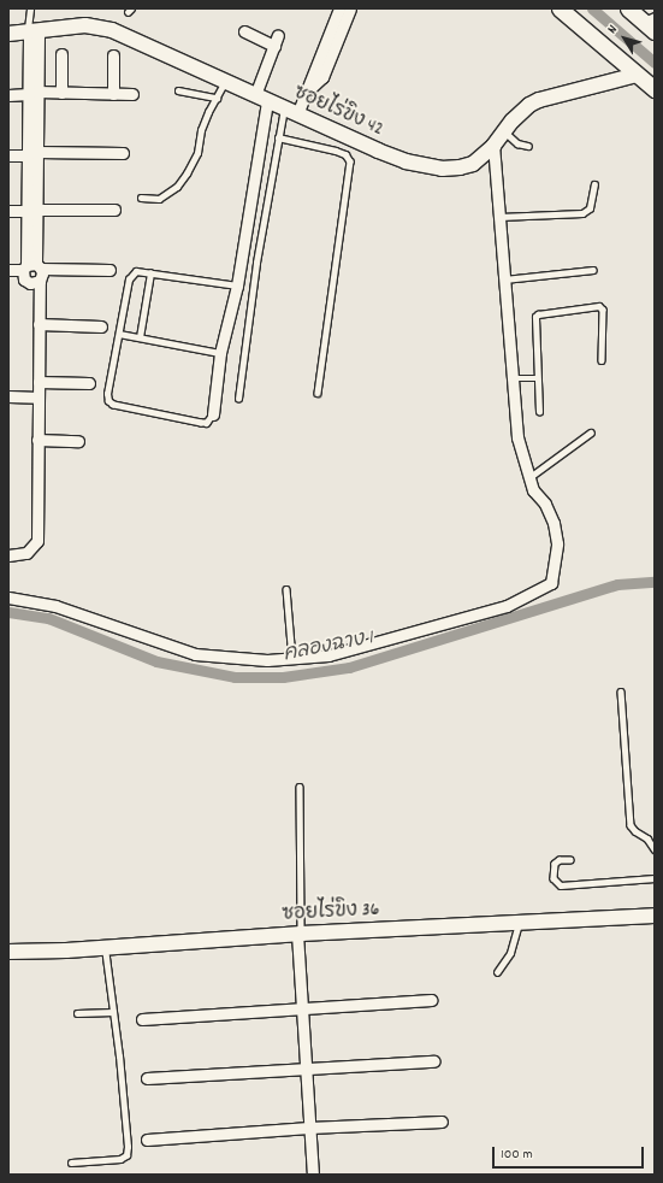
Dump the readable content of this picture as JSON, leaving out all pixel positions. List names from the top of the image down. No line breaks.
{"streets":{"street":["ซอยไร่ขิง 42","ซอยไร่ขิง 36"]},"water":["คลองฉาง 1"],"scale_bar":"100 m","north":"top left"}
